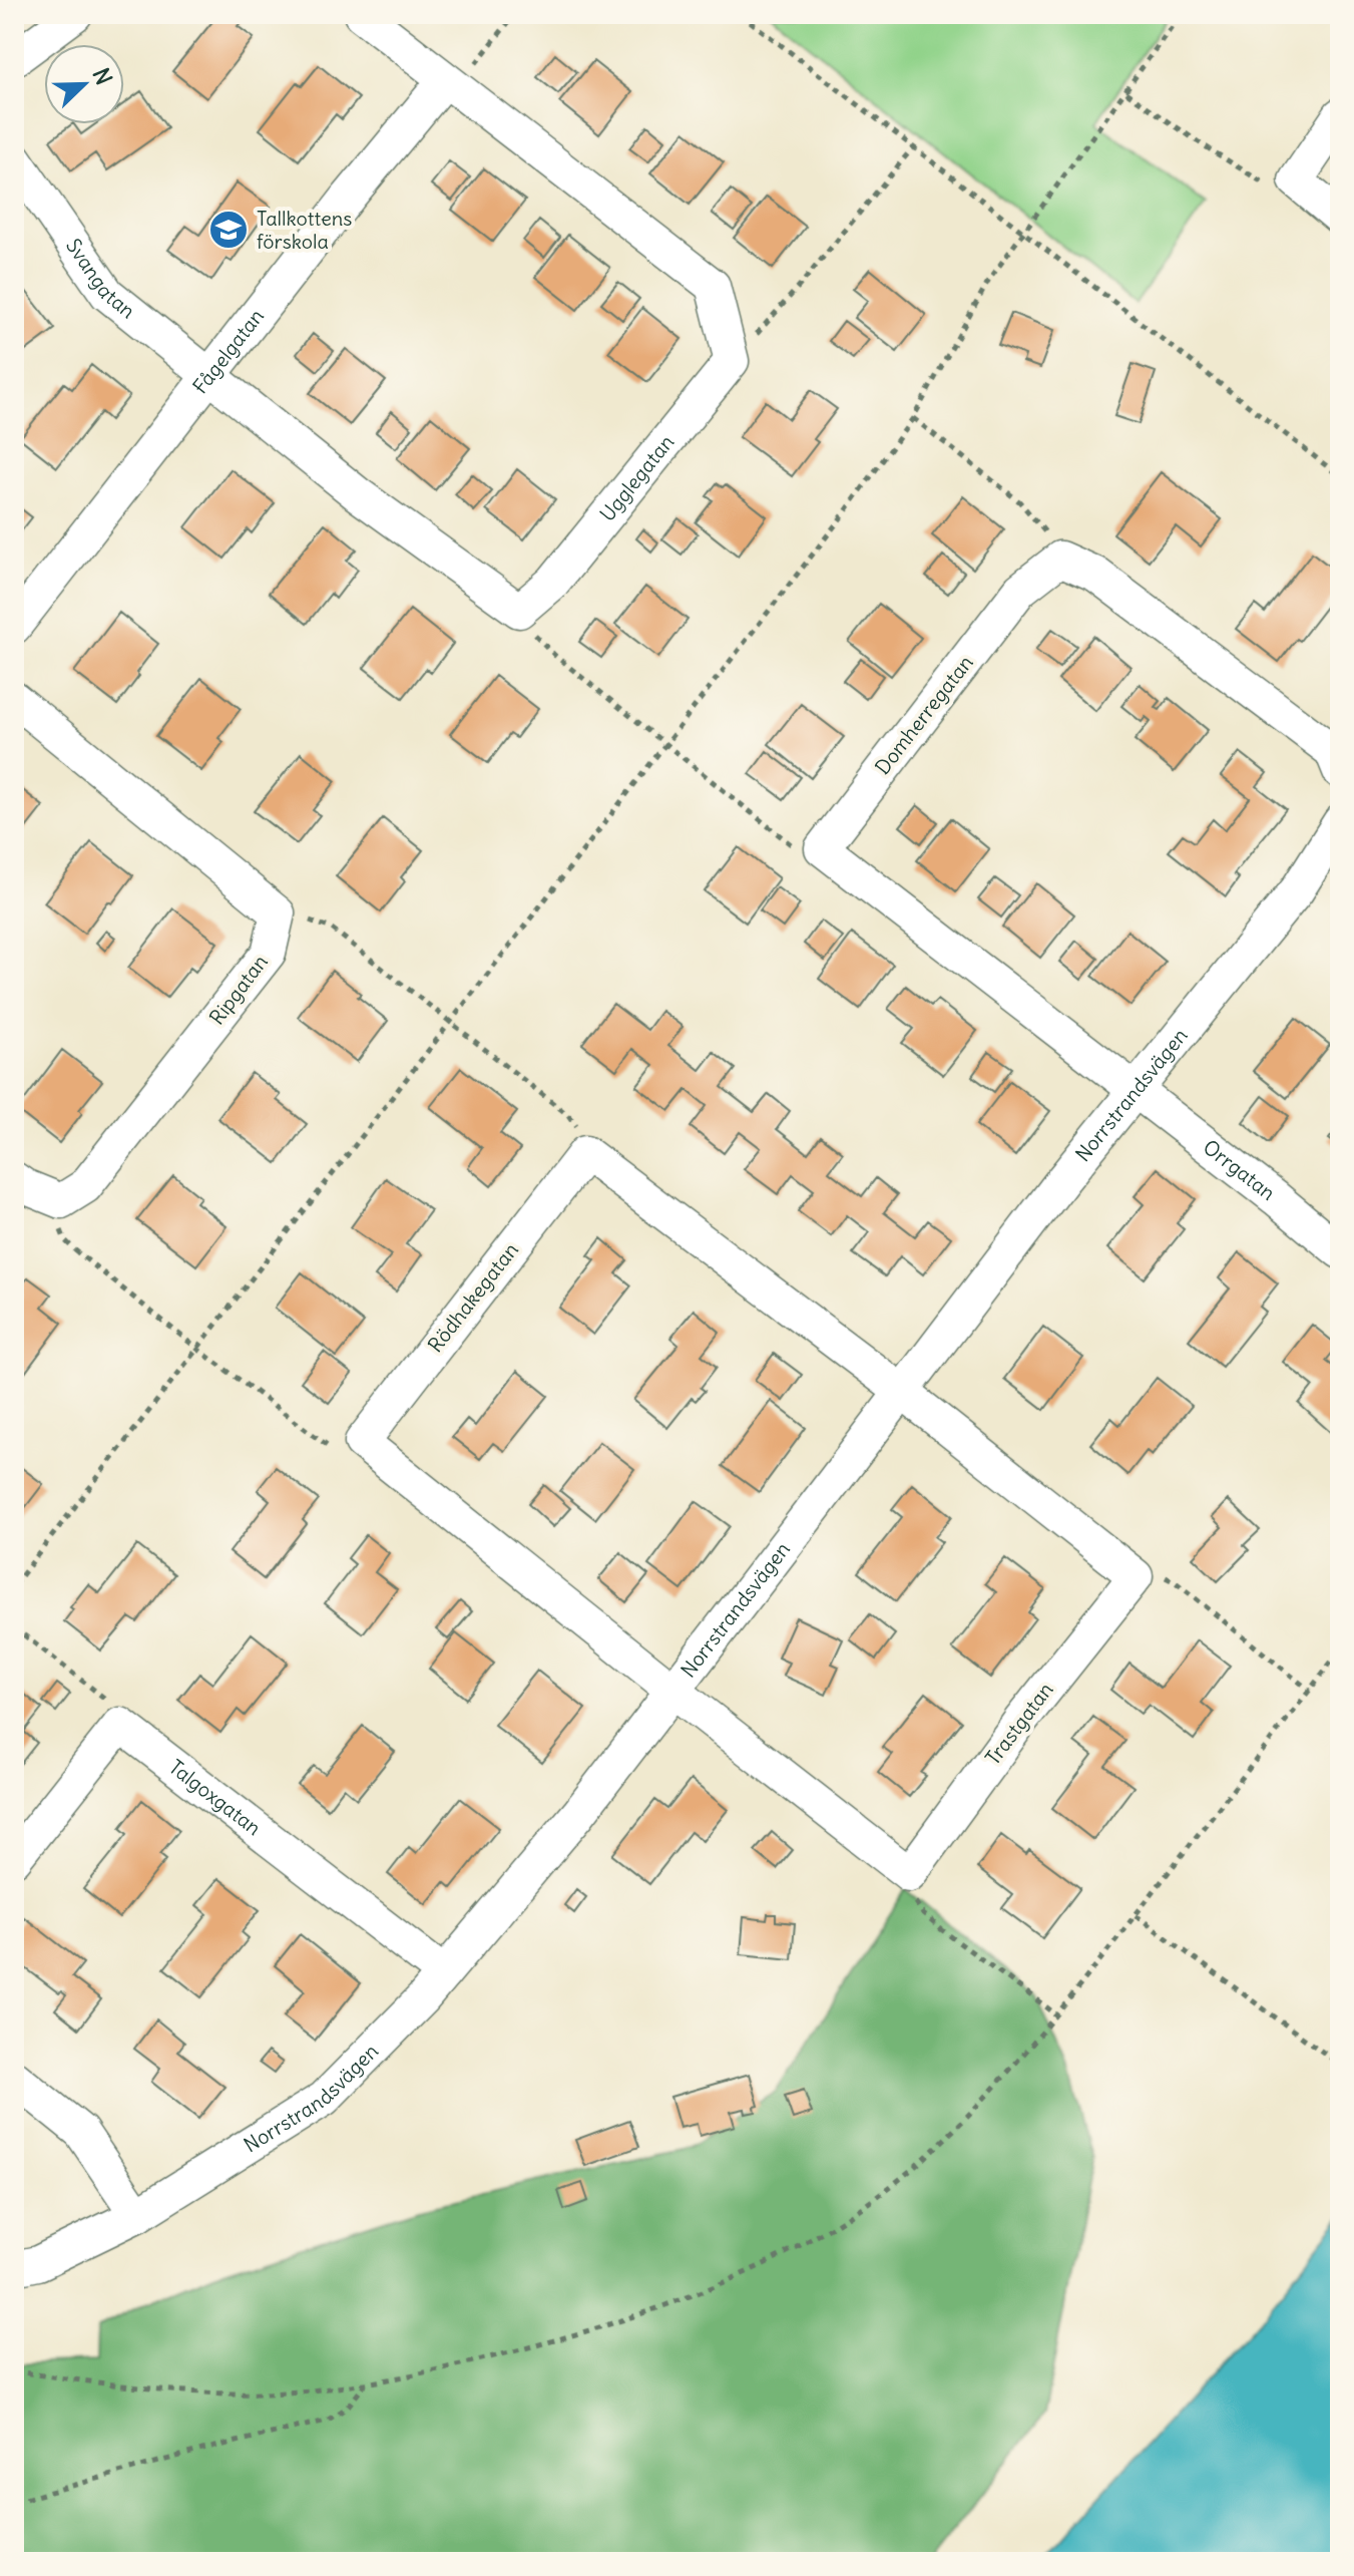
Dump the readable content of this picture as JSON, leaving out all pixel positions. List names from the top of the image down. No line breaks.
{"streets":{"street":["Svangatan","Fågelgatan","Ugglegatan","Domherregatan","Ripgatan","Norrstrandsvägen","Orrgatan","Rödhakegatan","Trastgatan","Talgoxgatan"]},"crossings":[["Svangatan","Fågelgatan"],["Norrstrandsvägen","Orrgatan"],["Norrstrandsvägen","Talgoxgatan"]],"places":{"school or university":["Tallkottens förskola"]},"north":"top right"}
